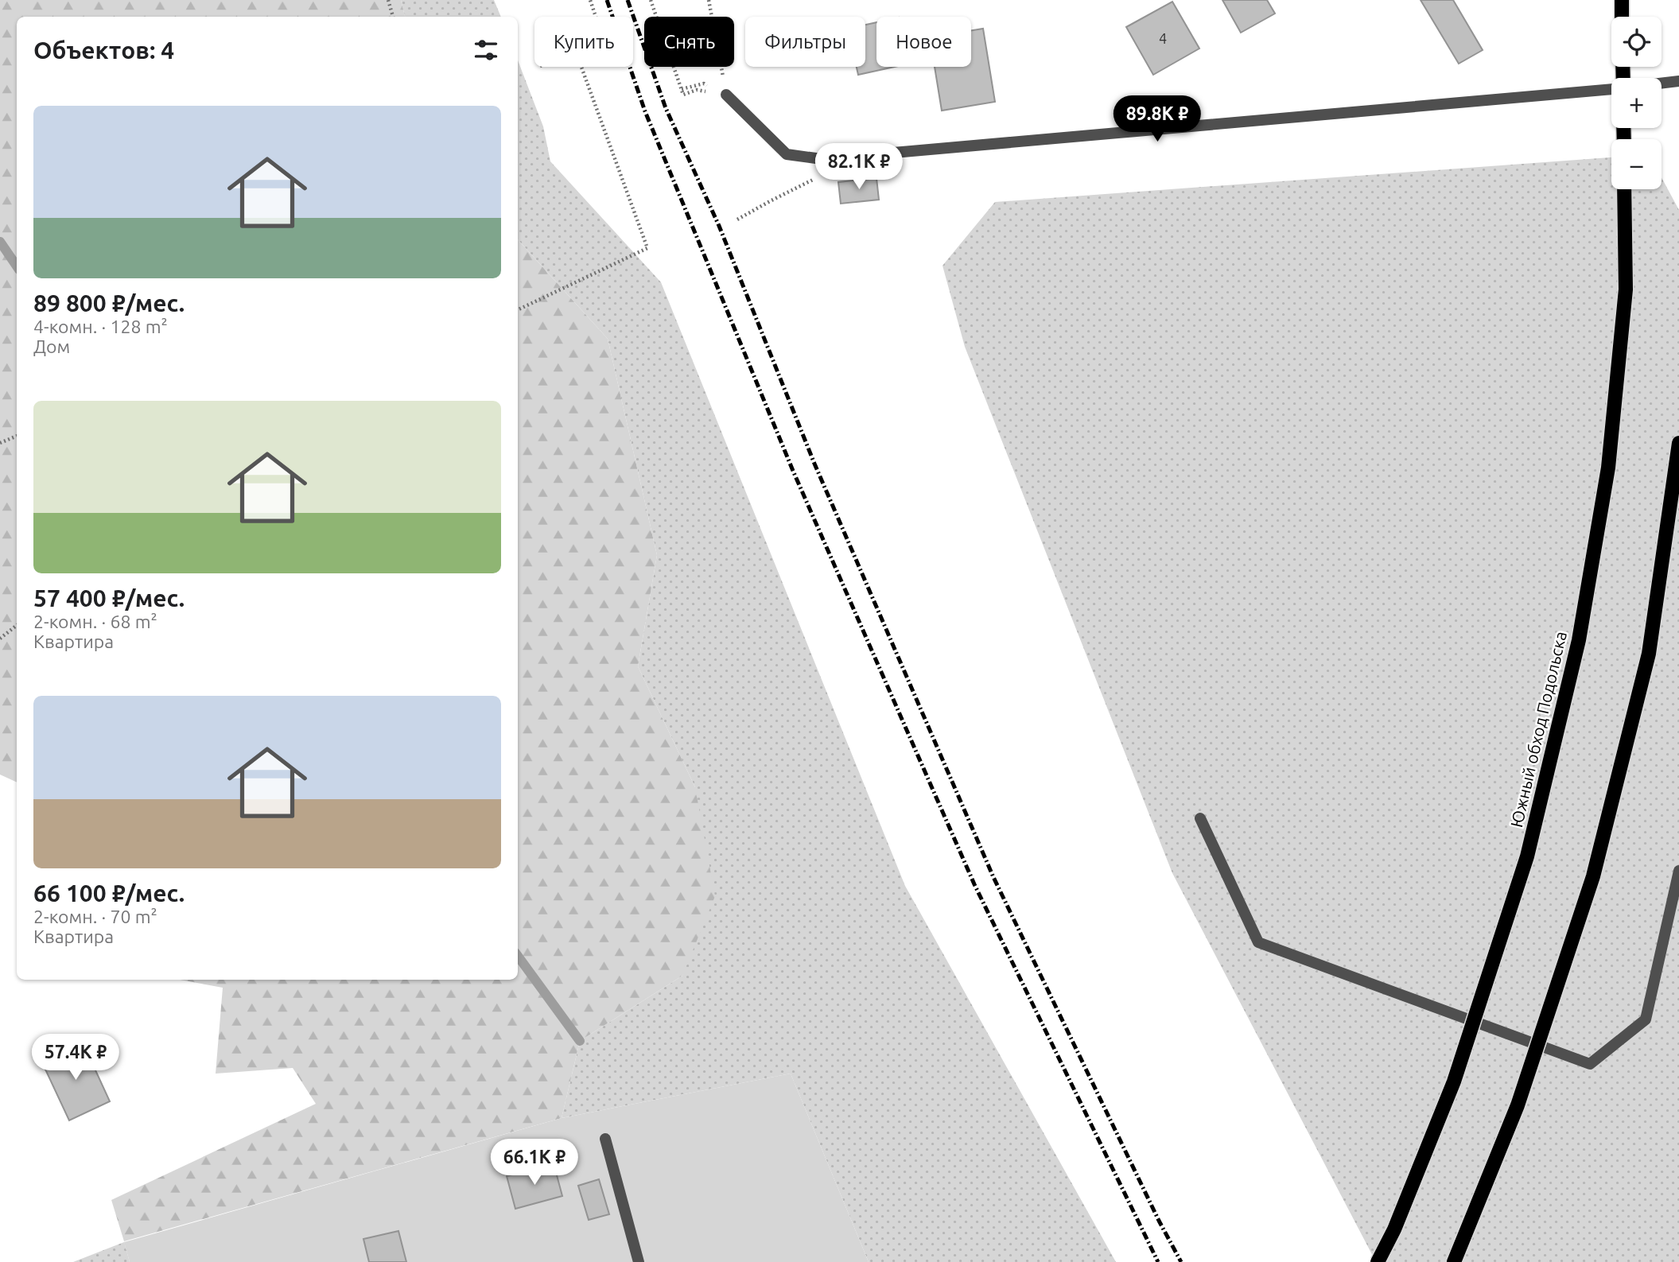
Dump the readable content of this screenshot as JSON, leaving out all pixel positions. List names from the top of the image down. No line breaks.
{"streets":{"main road":["Южный обход Подольска"]},"house_numbers":["4"],"page":{"map_buttons":["+","−"],"chip":["Купить","Снять","Фильтры","Новое"],"heading":"Объектов: 4","list":[{"name":"89 800 ₽/мес.","note":"4-комн. · 128 m² · Дом"},{"name":"57 400 ₽/мес.","note":"2-комн. · 68 m² · Квартира"},{"name":"66 100 ₽/мес.","note":"2-комн. · 70 m² · Квартира"}],"price":["89.8K ₽","82.1K ₽","57.4K ₽","66.1K ₽"]}}
